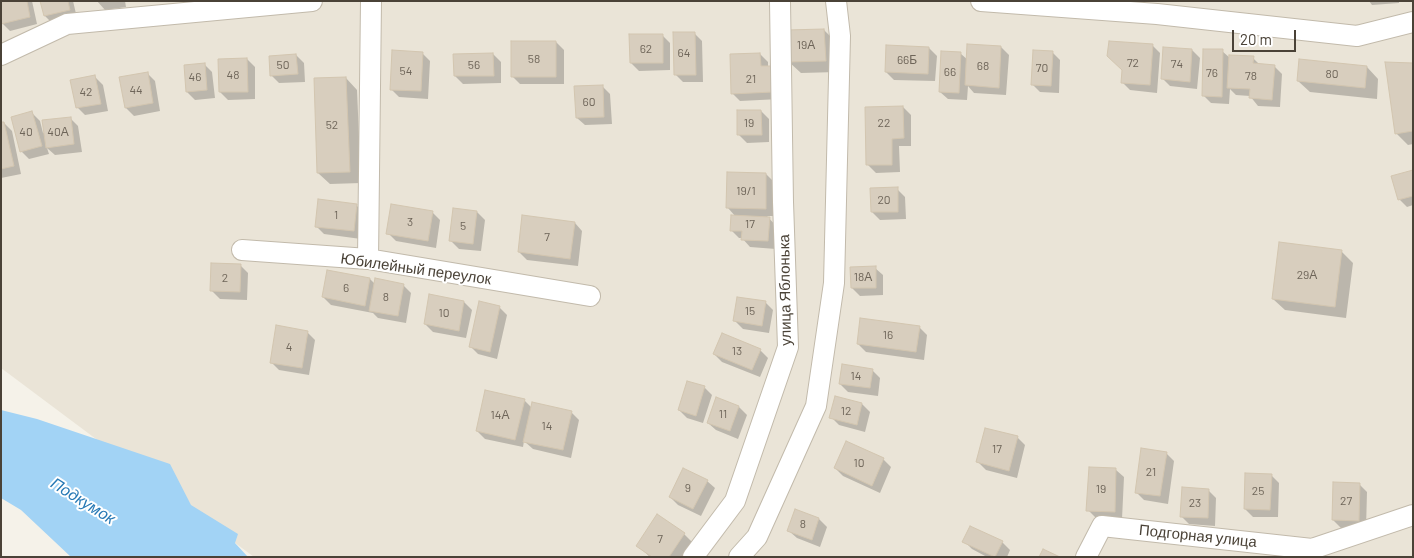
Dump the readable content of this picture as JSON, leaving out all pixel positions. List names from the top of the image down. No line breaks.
{"streets":{"street":["Юбилейный переулок","улица Яблонька","Подгорная улица"]},"water":["Подкумок"],"house_numbers":["19А","62","64","58","66Б","72","74","50","56","68","70","54","66","76","80","48","78","46","21","44","42","60","19","22","52","40","40А","19/1","20","1","3","17","5","7","29А","18А","2","6","8","15","10","16","4","13","14","12","11","14А","14","17","10","21","9","19","25","27","23","8","7"],"scale_bar":"20 m"}
